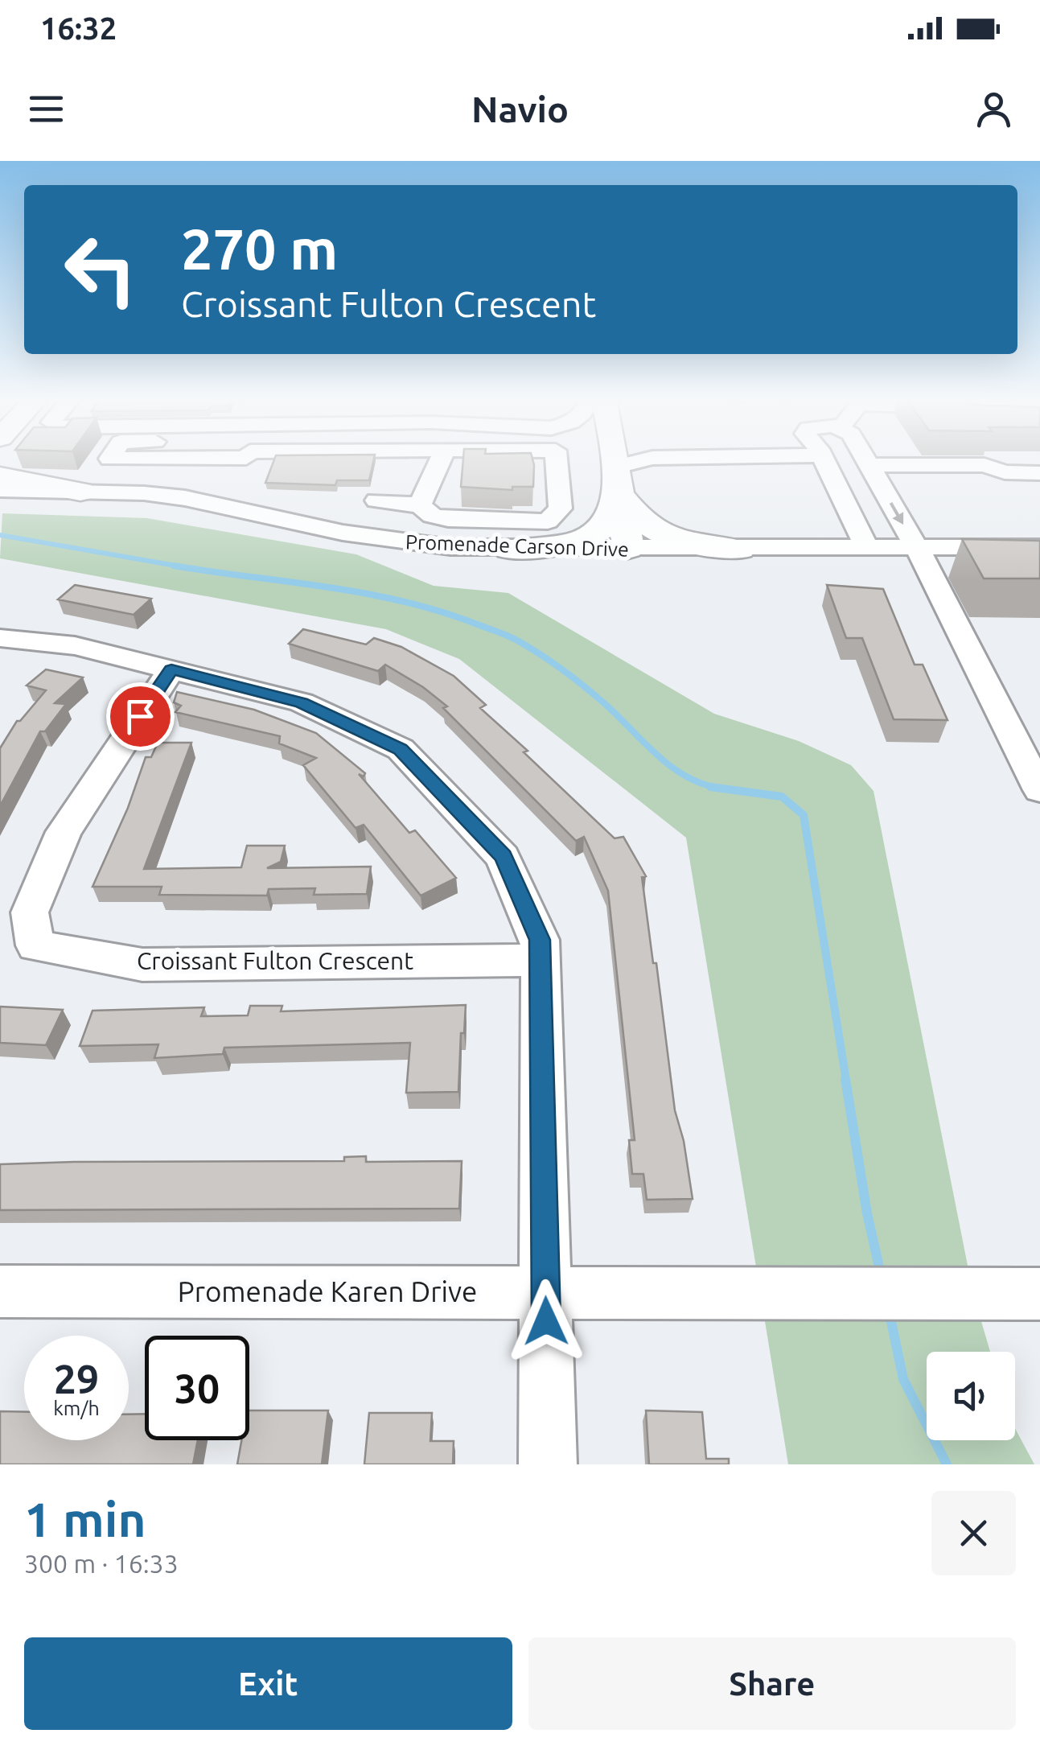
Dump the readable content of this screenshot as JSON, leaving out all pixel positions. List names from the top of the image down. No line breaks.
{"streets":{"street":["Promenade Carson Drive","Croissant Fulton Crescent","Promenade Karen Drive"]},"page":{"status":"16:32","header":"Navio","turn":["270 m","Croissant Fulton Crescent"],"speed":"29 km/h","limit":"30","heading":["1 min","300 m · 16:33"],"buttons":["Exit","Share"]}}
